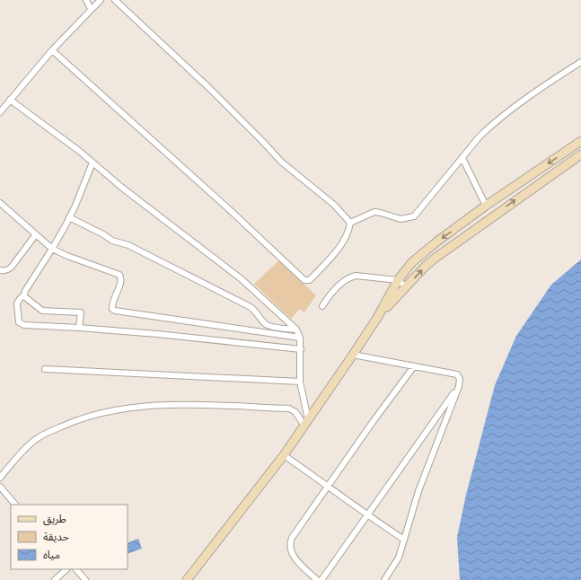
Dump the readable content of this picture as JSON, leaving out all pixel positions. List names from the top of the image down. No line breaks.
{"legend":["طريق","حديقة","مياه"]}
